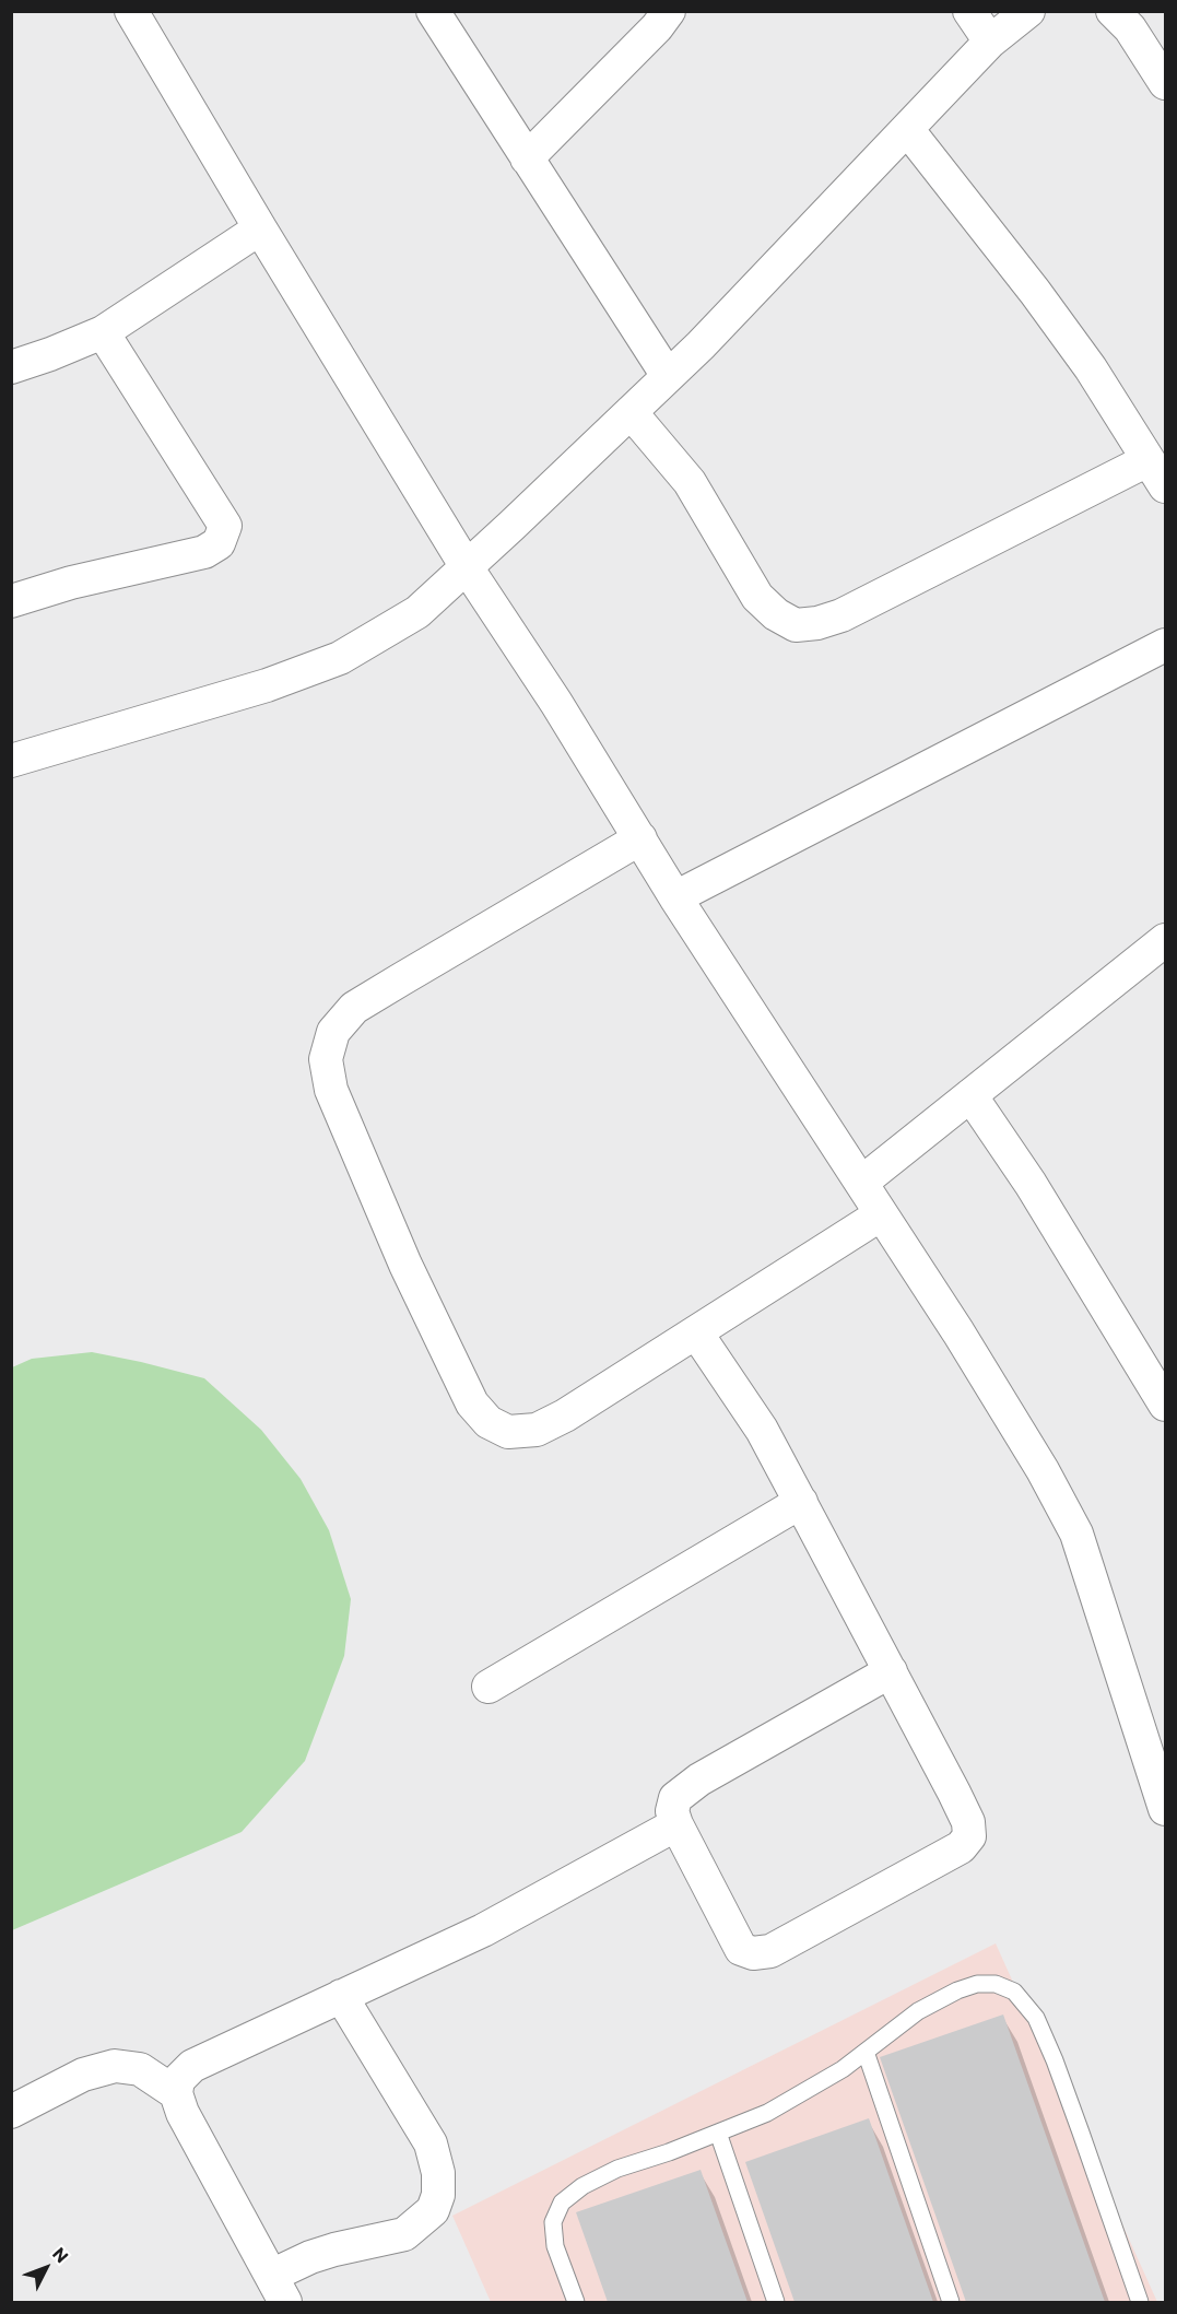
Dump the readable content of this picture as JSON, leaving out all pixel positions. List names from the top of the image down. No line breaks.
{"north":"top right"}
